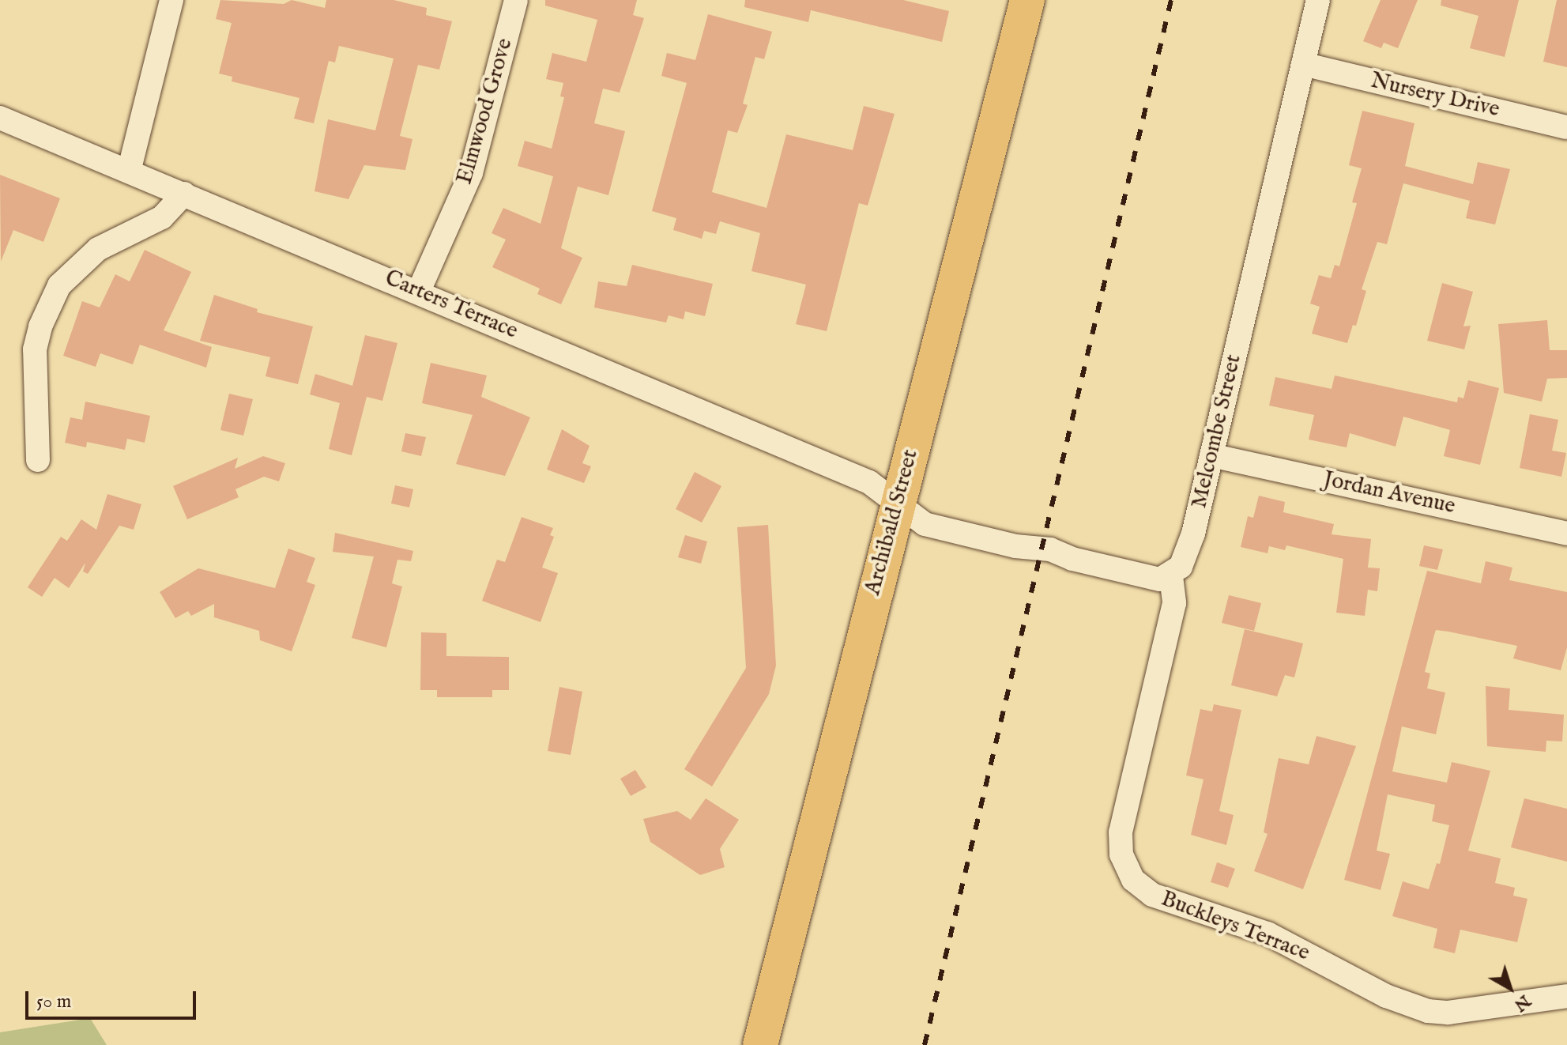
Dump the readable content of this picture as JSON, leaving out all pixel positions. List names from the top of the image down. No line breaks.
{"streets":{"highway":["Archibald Street"],"street":["Nursery Drive","Elmwood Grove","Carters Terrace","Melcombe Street","Jordan Avenue","Buckleys Terrace"]},"crossings":[["Nursery Drive","Melcombe Street"],["Elmwood Grove","Carters Terrace"],["Carters Terrace","Archibald Street"],["Melcombe Street","Jordan Avenue"],["Melcombe Street","Buckleys Terrace"]],"scale_bar":"50 m","north":"bottom right"}
